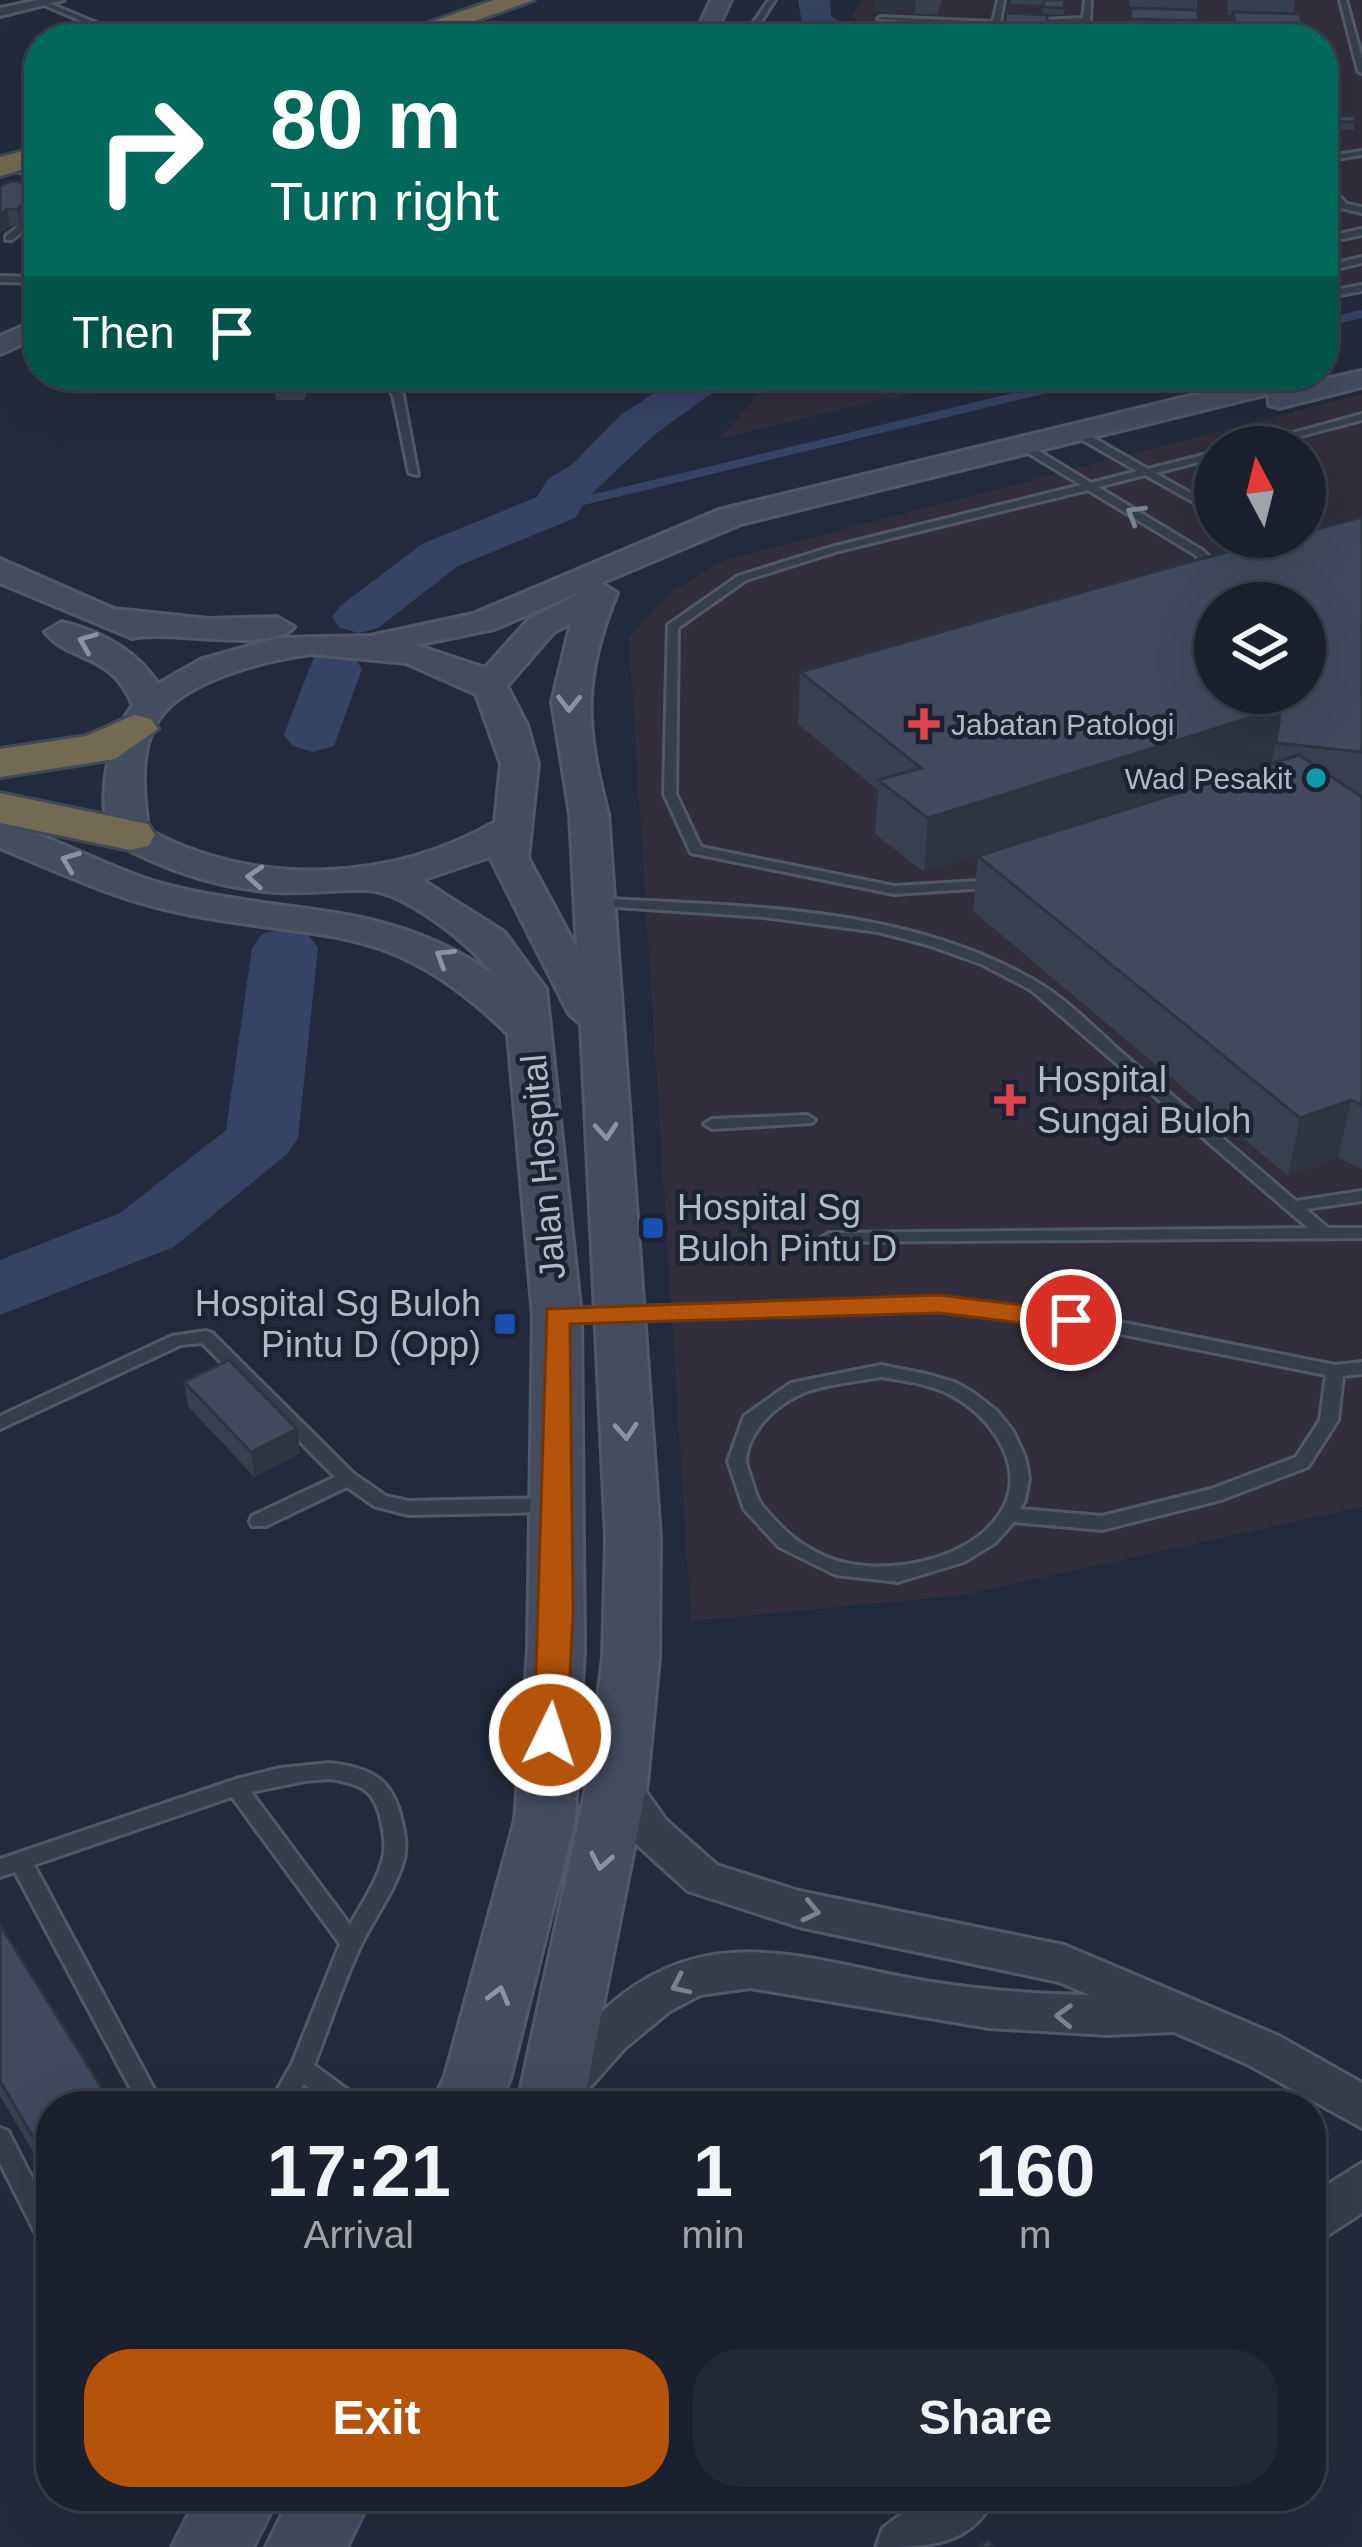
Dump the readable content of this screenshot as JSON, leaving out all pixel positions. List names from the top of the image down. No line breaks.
{"streets":{"main road":["Jalan Hospital"]},"places":{"health":["Jabatan Patologi","Hospital Sungai Buloh"],"other":["Wad Pesakit"],"transit":["Hospital Sg Buloh Pintu D","Hospital Sg Buloh Pintu D (Opp)"]},"north":"top","page":{"turn":["80 m","Turn right"],"then":"Then","eta":["17:21","Arrival","1","min","160","m"],"buttons":["Exit","Share"]}}
